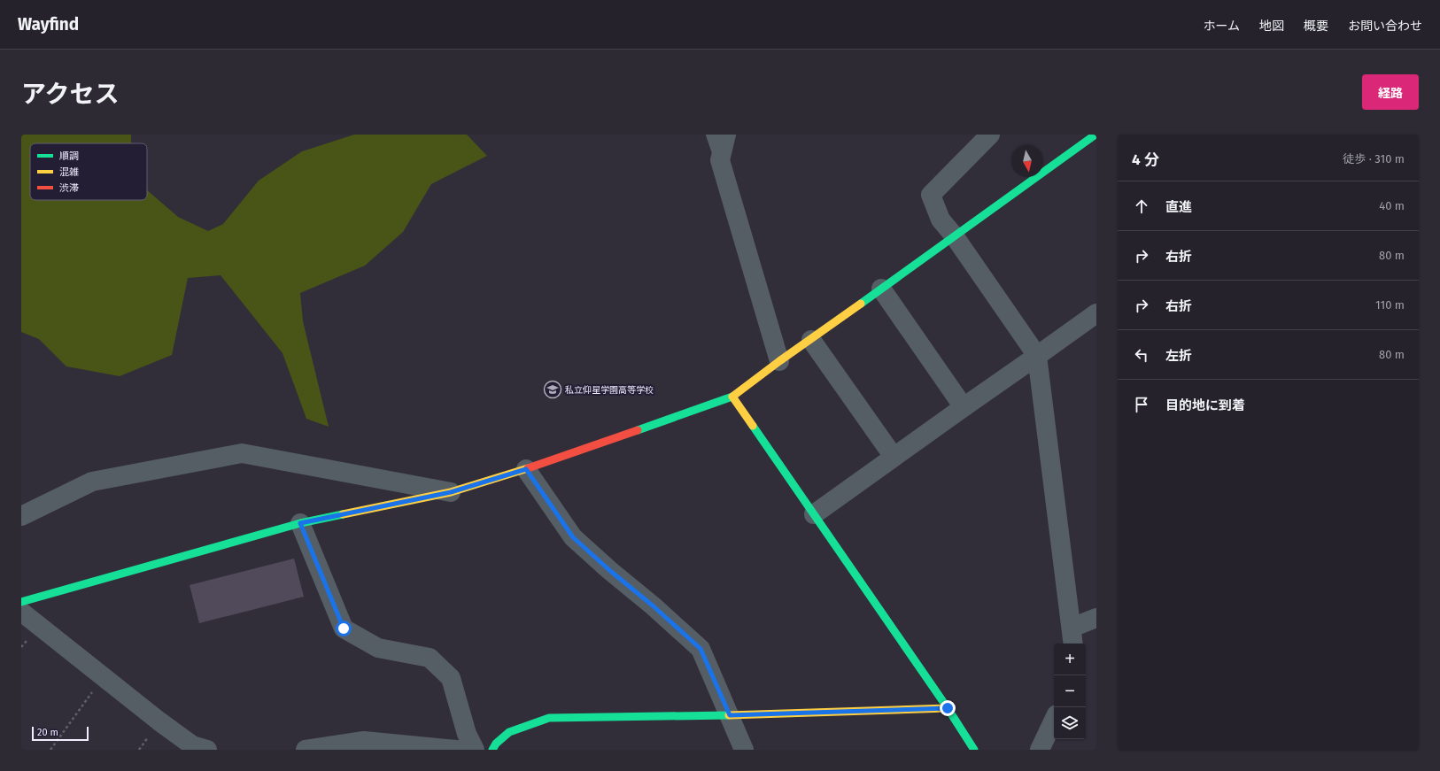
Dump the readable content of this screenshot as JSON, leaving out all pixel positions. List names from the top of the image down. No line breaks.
{"places":{"school or university":["私立仰星学園高等学校"]},"legend":["順調","混雑","渋滞"],"scale_bar":"20 m","north":"bottom","page":{"header":"Wayfind","nav":["ホーム","地図","概要","お問い合わせ"],"title":"アクセス","buttons":"経路","heading":["4 分","徒歩 · 310 m"],"list":[["直進","40 m"],["右折","80 m"],["右折","110 m"],["左折","80 m"],"目的地に到着"],"map_buttons":["+","−"],"scale":"20 m"}}
